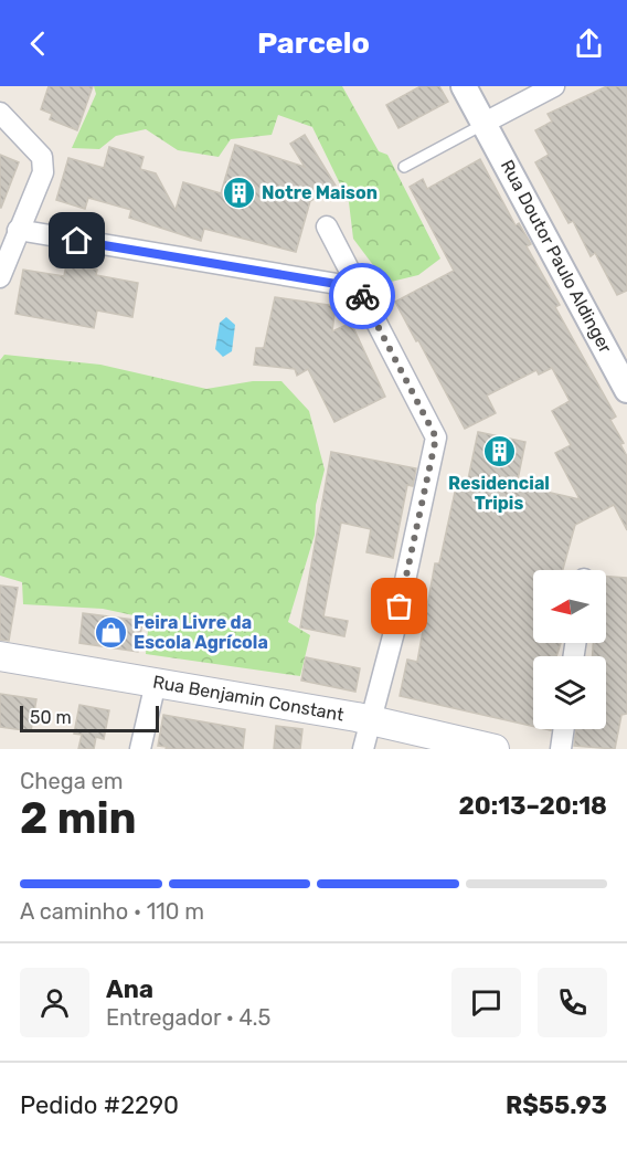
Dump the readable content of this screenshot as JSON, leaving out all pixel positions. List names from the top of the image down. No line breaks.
{"streets":{"main road":["Rua Benjamin Constant"],"street":["Rua Doutor Paulo Aldinger"]},"places":{"building":["Notre Maison","Residencial Tripis"],"shop":["Feira Livre da Escola Agrícola"]},"scale_bar":"50 m","north":"left","page":{"header":"Parcelo","scale":"50 m","heading":["2 min","Chega em","20:13–20:18"],"panel":["Ana","Entregador · 4.5","Pedido #2290","R$55.93"],"bar":"A caminho · 110 m"}}
